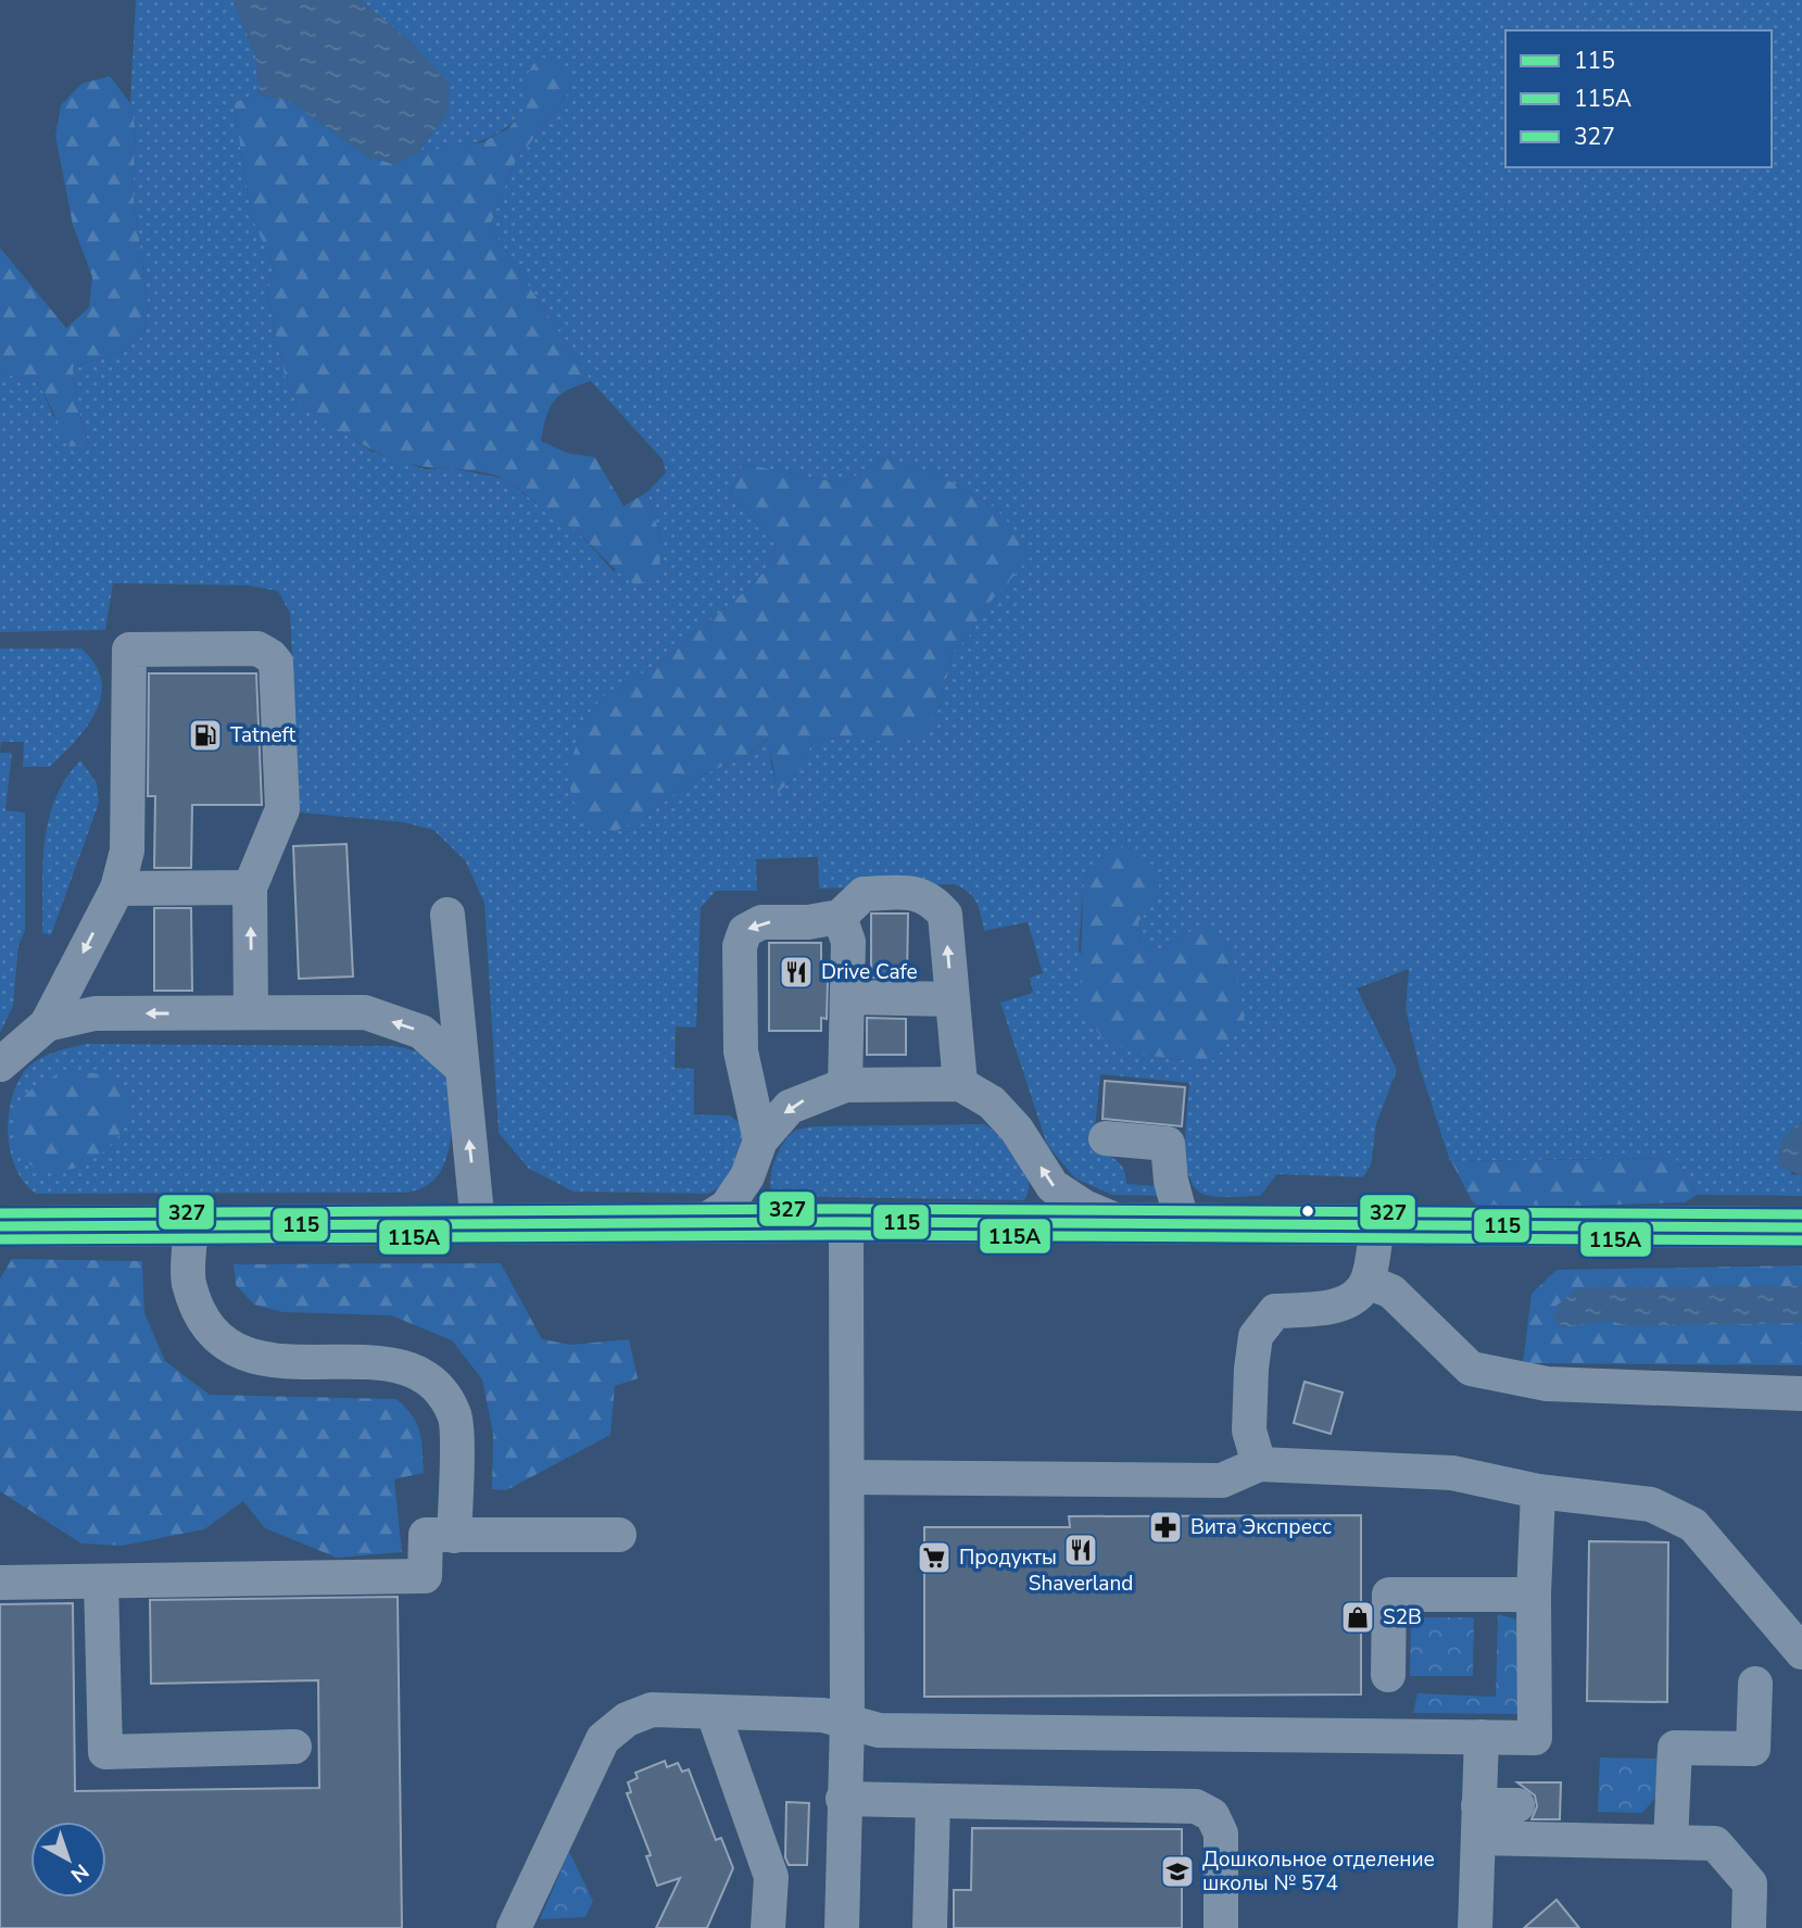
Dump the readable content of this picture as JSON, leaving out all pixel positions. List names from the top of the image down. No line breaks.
{"places":{"fuel station":["Tatneft"],"restaurant":["Drive Cafe","Shaverland"],"pharmacy":["Вита Экспресс"],"supermarket":["Продукты"],"shop":["S2B"],"school or university":["Дошкольное отделение школы № 574"]},"lines":["transit line 327","transit line 115","transit line 115А"],"legend":["115","115А","327"],"north":"bottom right"}
